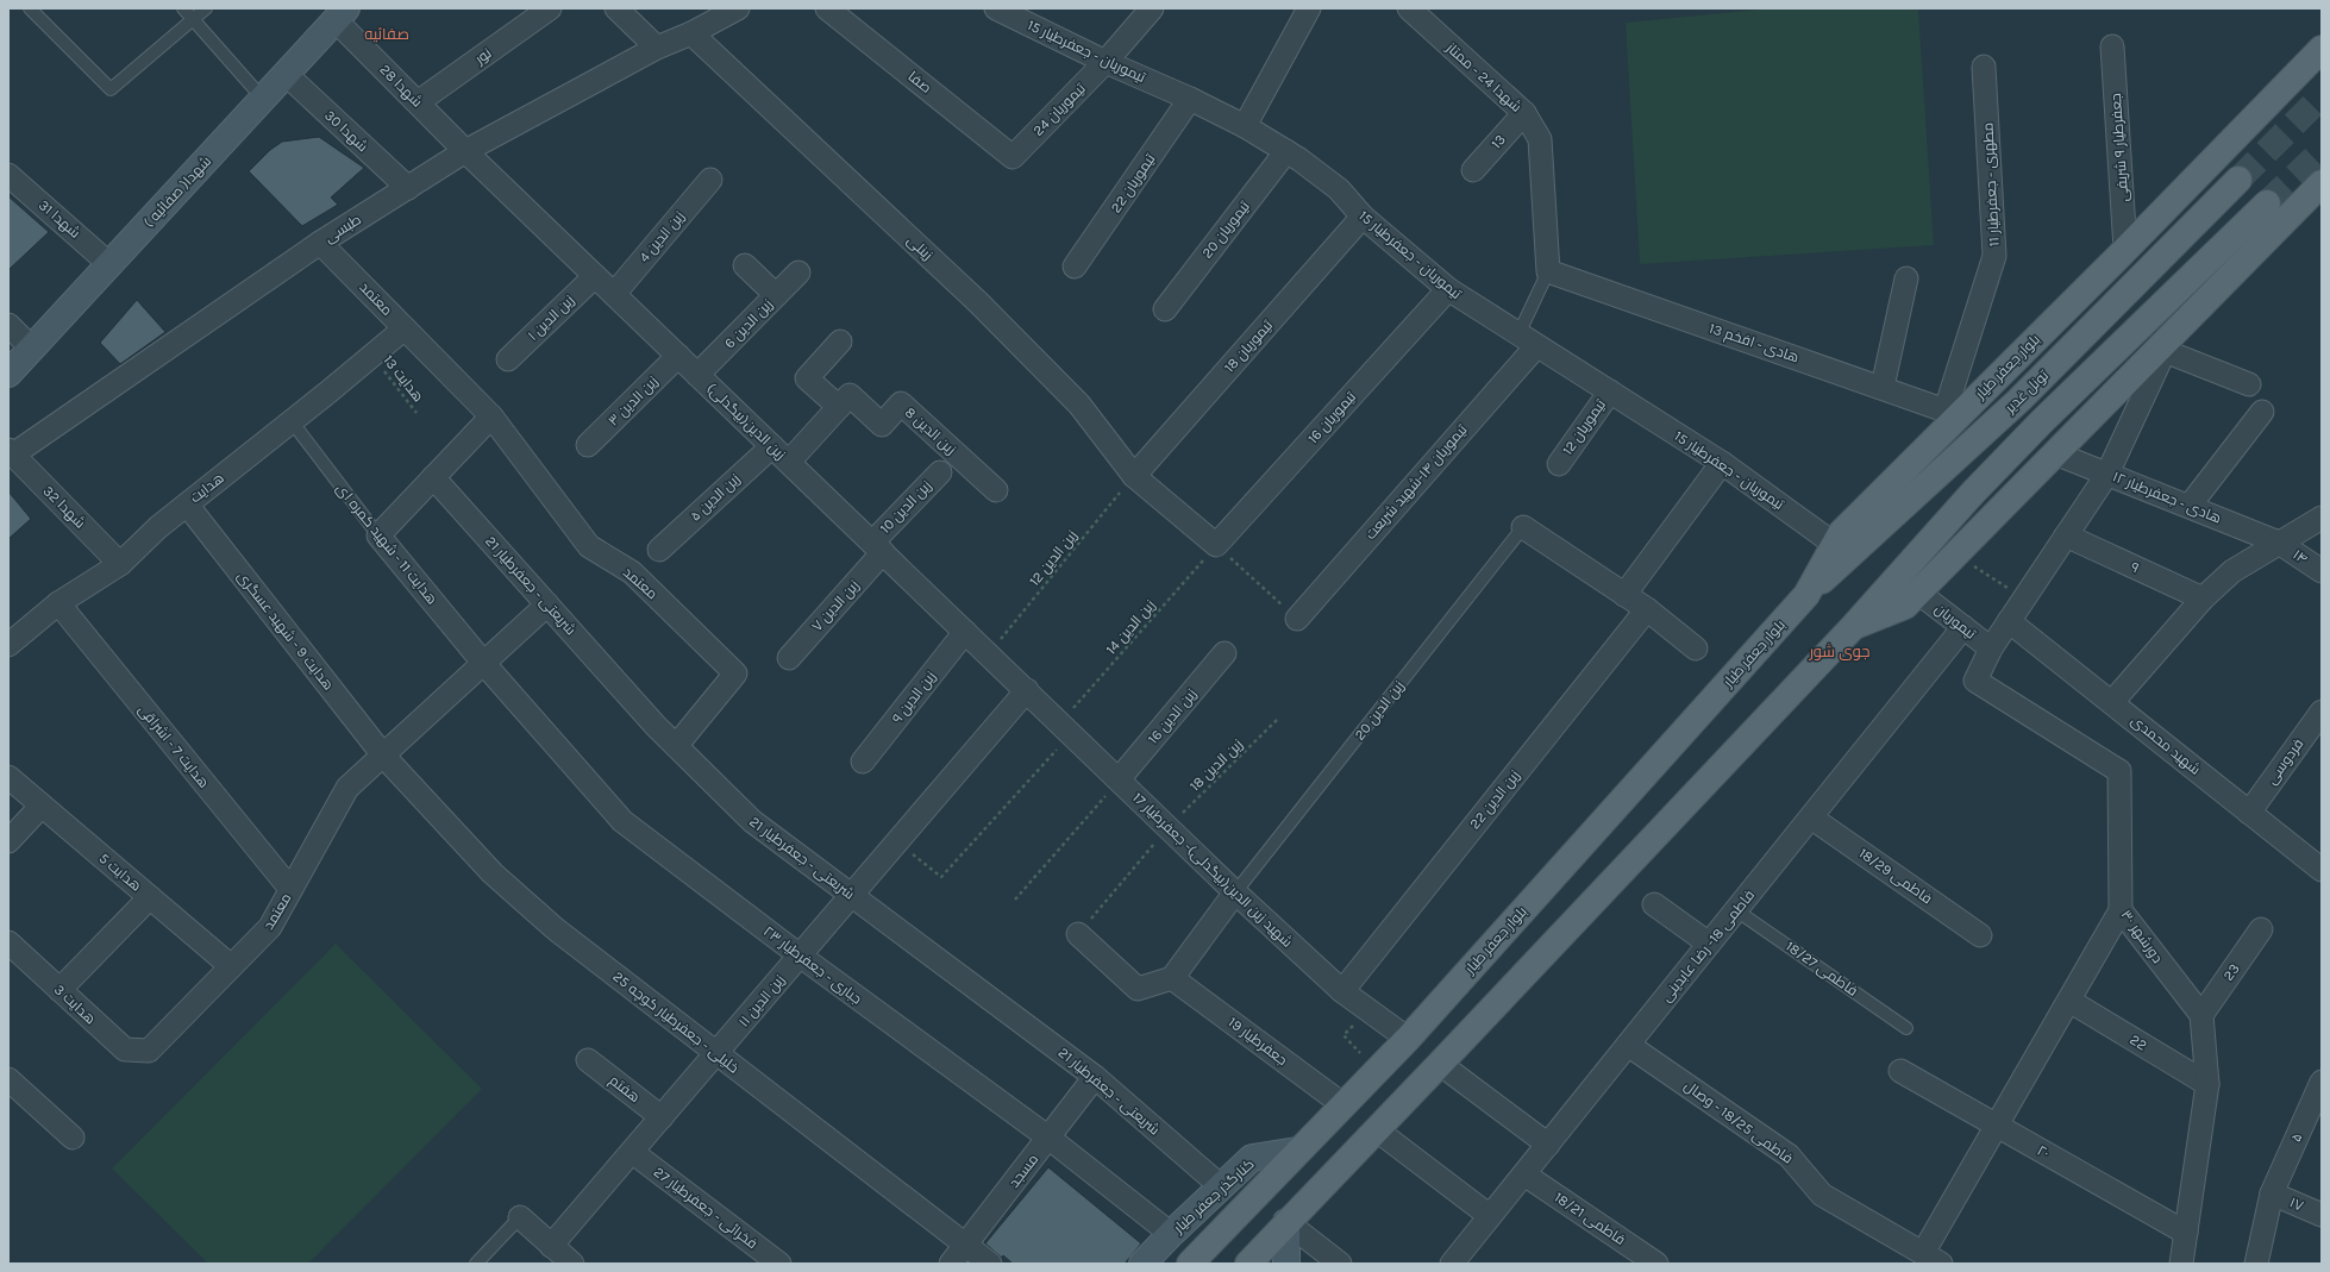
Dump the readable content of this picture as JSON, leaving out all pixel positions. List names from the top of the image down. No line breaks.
{"streets":{"main road":["شهدا( صفائیه )","بلوار جعفر طیار","تونل غدیر","کنارگذر جعفر طیار"],"street":["تیموریان - جعفرطیار 15","نور","شهدا 24 - ممتاز","صفا","شهدا 28","تیموریان 24","شهدا 30","13","جعفرطیار ۹ شریفی","تیموریان 22","مطهری - جعفرطیار 11","شهدا 31","طبسی","تیموریان 20","زین الدین 4","زینلی","معتمد","زین الدین ۱","زین الدین 6","هادی - افخم 13","تیموریان 18","زین الدین ۳","تیموریان 16","زین الدین(بیگدلی)","تیموریان 12","زین الدین 8","تیموریان ۱۴-شهید شریعت","هدایت","زین الدین ۵","هادی - جعفرطیار ۱۲","شهدا 32","زین الدین 10","هدایت 11 - شهید کمره ای","۱۴","۹","شریعتی - جعفرطیار 21","زین الدین ۷","تیموریان","هدایت 9 - شهید عسگری","زین الدین ۹","زین الدین 16","شهید محمدی","هدایت 7 - اشراقی","فردوسی","زین الدین 22","شهید زین الدین(بیگدلی)- جعفرطیار 17","هدایت 5","فاطمی 18/29","دورشهر ۳۰","فاطمی 18- رضا عابدینی","جباری - جعفرطیار ۲۳","23","زین الدین ۱۱","هدایت 3","خلیلی - جعفرطیار کوچه 25","جعفرطیار 19","22","هفتم","فاطمی 18/25 - وصال","۵","۲۰","مسجد","۱۷","فخرائی - جعفرطیار 27","فاطمی 18/21"],"lane":["زین الدین 20","فاطمی 18/27"],"path":["هدایت 13","زین الدین 12","زین الدین 14","زین الدین 18"]},"crossings":[["تیموریان - جعفرطیار 15","تیموریان 24"],["تیموریان - جعفرطیار 15","تیموریان 22"],["تیموریان - جعفرطیار 15","تیموریان 20"],["تیموریان - جعفرطیار 15","تیموریان 18"],["تیموریان - جعفرطیار 15","بلوار جعفر طیار"],["تیموریان - جعفرطیار 15","تیموریان 16"],["تیموریان - جعفرطیار 15","تیموریان 12"],["تیموریان - جعفرطیار 15","تیموریان ۱۴-شهید شریعت"],["نور","شهدا 28"],["شهدا 24 - ممتاز","13"],["شهدا 24 - ممتاز","هادی - افخم 13"],["صفا","تیموریان 24"],["شهدا 28","شهدا( صفائیه )"],["شهدا 28","طبسی"],["شهدا 28","زین الدین(بیگدلی)"],["شهدا 30","شهدا( صفائیه )"],["شهدا 30","طبسی"],["جعفرطیار ۹ شریفی","بلوار جعفر طیار"],["مطهری - جعفرطیار 11","هادی - افخم 13"],["مطهری - جعفرطیار 11","بلوار جعفر طیار"],["شهدا( صفائیه )","شهدا 31"],["طبسی","زینلی"],["طبسی","معتمد"],["طبسی","زین الدین(بیگدلی)"],["طبسی","شهدا 32"],["زین الدین 4","زین الدین(بیگدلی)"],["زینلی","تیموریان 18"],["زینلی","تیموریان 16"],["زینلی","زین الدین 12"],["زینلی","زین الدین 14"],["معتمد","هدایت"],["معتمد","هدایت 11 - شهید کمره ای"],["معتمد","شریعتی - جعفرطیار 21"],["معتمد","هدایت 9 - شهید عسگری"],["معتمد","هدایت 7 - اشراقی"],["معتمد","هدایت 5"],["معتمد","جباری - جعفرطیار ۲۳"],["معتمد","هدایت 3"],["معتمد","خلیلی - جعفرطیار کوچه 25"],["زین الدین ۱","زین الدین(بیگدلی)"],["زین الدین 6","زین الدین(بیگدلی)"],["هادی - افخم 13","بلوار جعفر طیار"],["تیموریان 18","زین الدین 12"],["بلوار جعفر طیار","تونل غدیر"],["بلوار جعفر طیار","شهید زین الدین(بیگدلی)- جعفرطیار 17"],["بلوار جعفر طیار","جعفرطیار 19"],["بلوار جعفر طیار","کنارگذر جعفر طیار"],["هدایت 13","هدایت"],["زین الدین ۳","زین الدین(بیگدلی)"],["تیموریان 16","زین الدین 14"],["زین الدین(بیگدلی)","زین الدین 8"],["زین الدین(بیگدلی)","زین الدین ۵"],["زین الدین(بیگدلی)","زین الدین 10"],["زین الدین(بیگدلی)","زین الدین 12"],["زین الدین(بیگدلی)","زین الدین ۷"],["زین الدین(بیگدلی)","زین الدین ۹"],["زین الدین(بیگدلی)","شهید زین الدین(بیگدلی)- جعفرطیار 17"],["زین الدین(بیگدلی)","زین الدین ۱۱"],["هدایت","شهدا 32"],["هدایت","هدایت 11 - شهید کمره ای"],["هدایت","هدایت 9 - شهید عسگری"],["هدایت","هدایت 7 - اشراقی"],["هادی - جعفرطیار ۱۲","۱۴"],["زین الدین 10","زین الدین ۷"],["هدایت 11 - شهید کمره ای","جباری - جعفرطیار ۲۳"],["شریعتی - جعفرطیار 21","زین الدین ۱۱"],["شریعتی - جعفرطیار 21","مسجد"],["شریعتی - جعفرطیار 21","کنارگذر جعفر طیار"],["تیموریان","دورشهر ۳۰"],["تیموریان","فاطمی 18- رضا عابدینی"],["زین الدین 14","شهید زین الدین(بیگدلی)- جعفرطیار 17"],["زین الدین 14","زین الدین ۱۱"],["هدایت 9 - شهید عسگری","خلیلی - جعفرطیار کوچه 25"],["زین الدین 20","شهید زین الدین(بیگدلی)- جعفرطیار 17"],["زین الدین 16","شهید زین الدین(بیگدلی)- جعفرطیار 17"],["شهید محمدی","فردوسی"],["زین الدین 18","شهید زین الدین(بیگدلی)- جعفرطیار 17"],["زین الدین 22","شهید زین الدین(بیگدلی)- جعفرطیار 17"],["شهید زین الدین(بیگدلی)- جعفرطیار 17","زین الدین ۱۱"],["فاطمی 18/29","فاطمی 18- رضا عابدینی"],["دورشهر ۳۰","23"],["فاطمی 18- رضا عابدینی","فاطمی 18/27"],["فاطمی 18- رضا عابدینی","فاطمی 18/25 - وصال"],["فاطمی 18- رضا عابدینی","فاطمی 18/21"],["جباری - جعفرطیار ۲۳","زین الدین ۱۱"],["جباری - جعفرطیار ۲۳","مسجد"],["جباری - جعفرطیار ۲۳","کنارگذر جعفر طیار"],["زین الدین ۱۱","خلیلی - جعفرطیار کوچه 25"],["زین الدین ۱۱","هفتم"],["زین الدین ۱۱","فخرائی - جعفرطیار 27"],["خلیلی - جعفرطیار کوچه 25","مسجد"],["۵","۱۷"]],"districts":["صفائیه","جوی شور"]}
